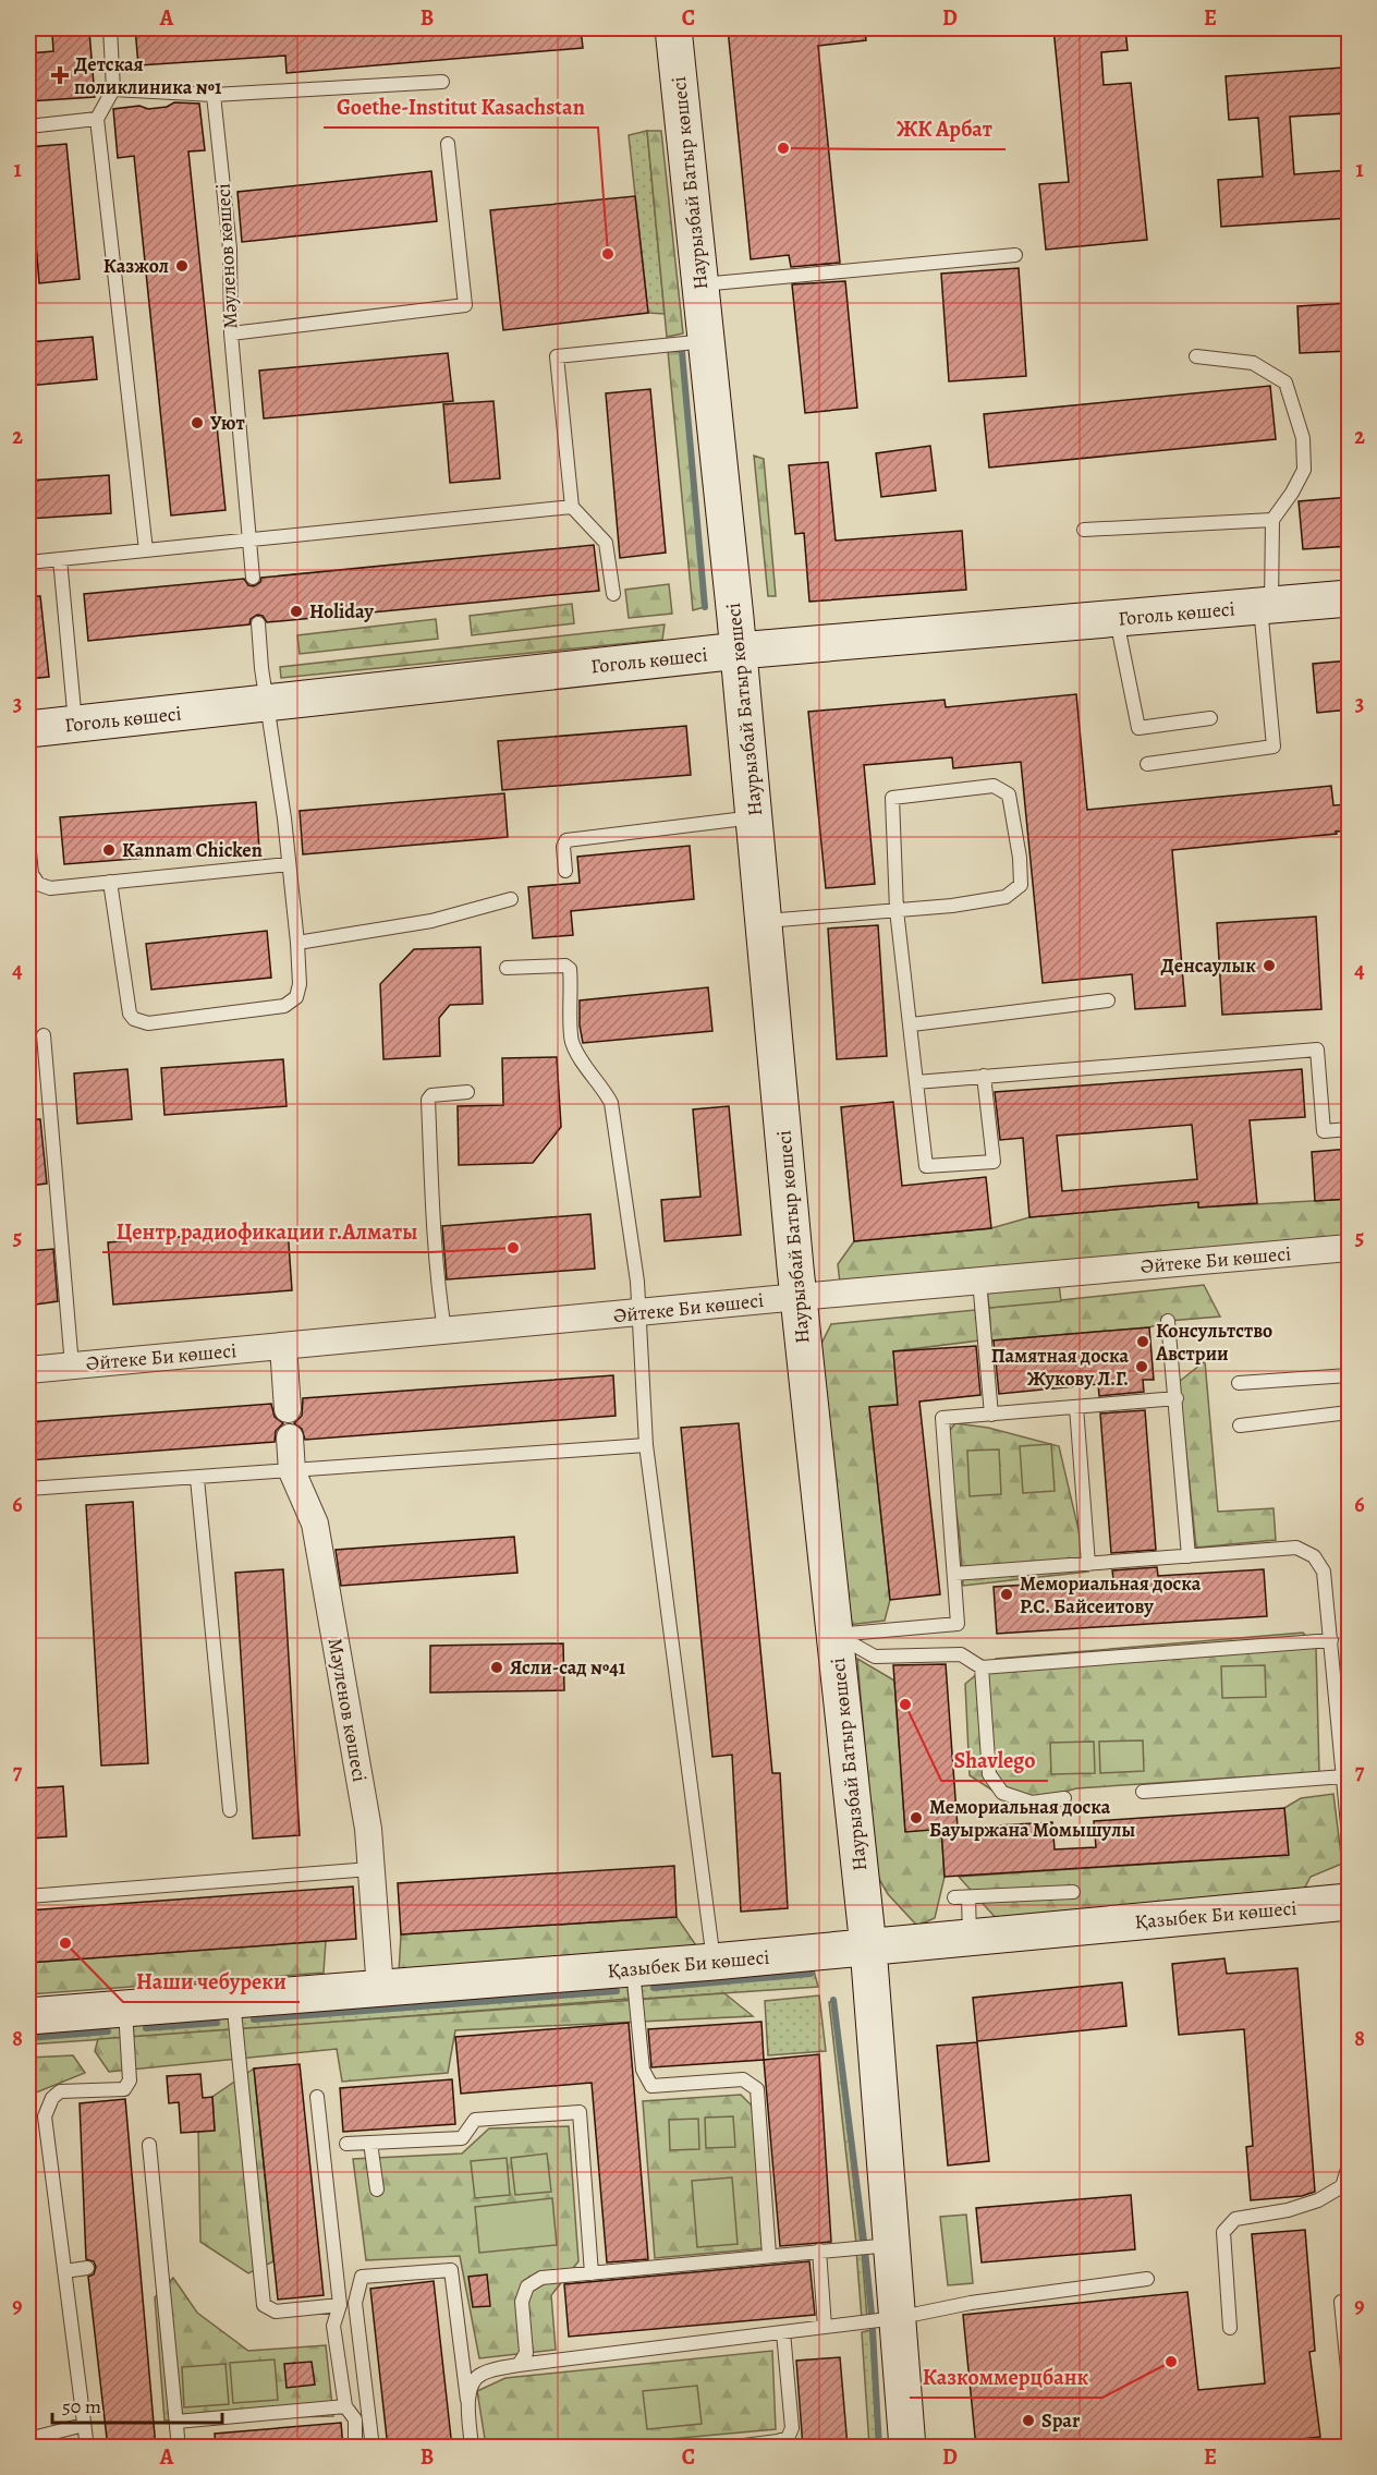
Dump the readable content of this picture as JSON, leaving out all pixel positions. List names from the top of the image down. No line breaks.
{"streets":{"main road":["Наурызбай Батыр көшесі","Гоголь көшесі","Қазыбек Би көшесі"],"street":["Мәуленов көшесі","Әйтеке Би көшесі"]},"crossings":[["Наурызбай Батыр көшесі","Гоголь көшесі"],["Наурызбай Батыр көшесі","Әйтеке Би көшесі"],["Наурызбай Батыр көшесі","Қазыбек Би көшесі"],["Мәуленов көшесі","Қазыбек Би көшесі"]],"places":{"health":["Детская поликлиника №1"],"other":["ЖК Арбат","Goethe-Institut Kasachstan","Казжол","Уют","Holiday","Kannam Chicken","Денсаулык","Центр радиофикации г.Алматы","Консультство Австрии","Памятная доска Жукову Л.Г.","Мемориальная доска Р.С. Байсеитову","Ясли-сад №41","Shavlego","Мемориальная доска Бауыржана Момышулы","Наши чебуреки","Казкоммерцбанк","Spar"]},"scale_bar":"50 m","grid":{"columns":["A","B","C","D","E"],"rows":["1","2","3","4","5","6","7","8","9"]}}
